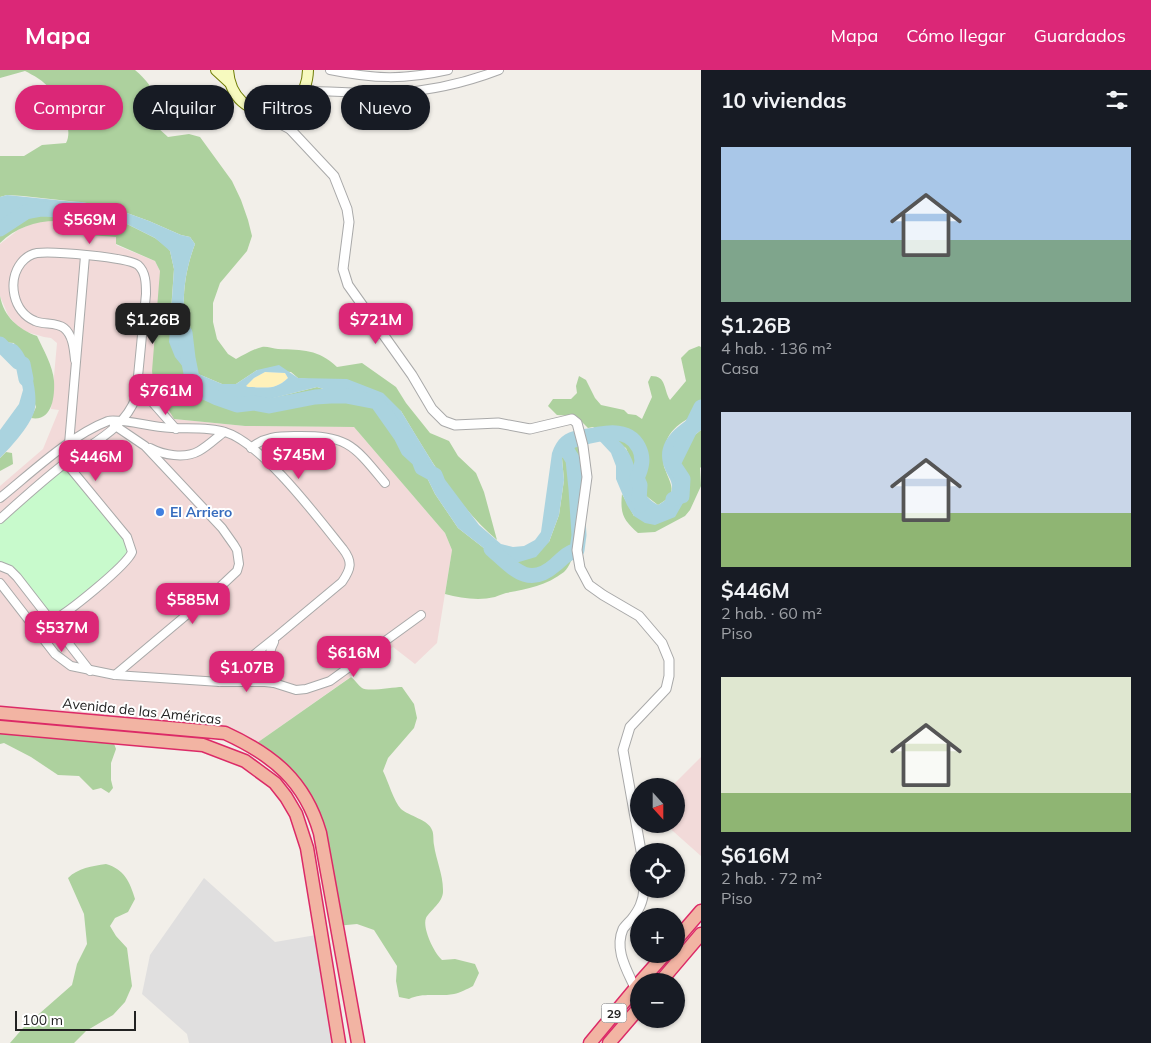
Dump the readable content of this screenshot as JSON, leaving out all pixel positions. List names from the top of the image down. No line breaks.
{"streets":{"highway":["Avenida de las Américas","29"]},"places":["El Arriero"],"scale_bar":"100 m","north":"bottom","page":{"header":"Mapa","nav":["Mapa","Cómo llegar","Guardados"],"heading":"10 viviendas","chip":["Comprar","Alquilar","Filtros","Nuevo"],"list":[{"name":"$1.26B","note":"4 hab. · 136 m² · Casa"},{"name":"$446M","note":"2 hab. · 60 m² · Piso"},{"name":"$616M","note":"2 hab. · 72 m² · Piso"}],"price":["$569M","$1.26B","$721M","$761M","$745M","$446M","$585M","$537M","$616M","$1.07B"],"map_buttons":["+","−"],"scale":"100 m"}}
